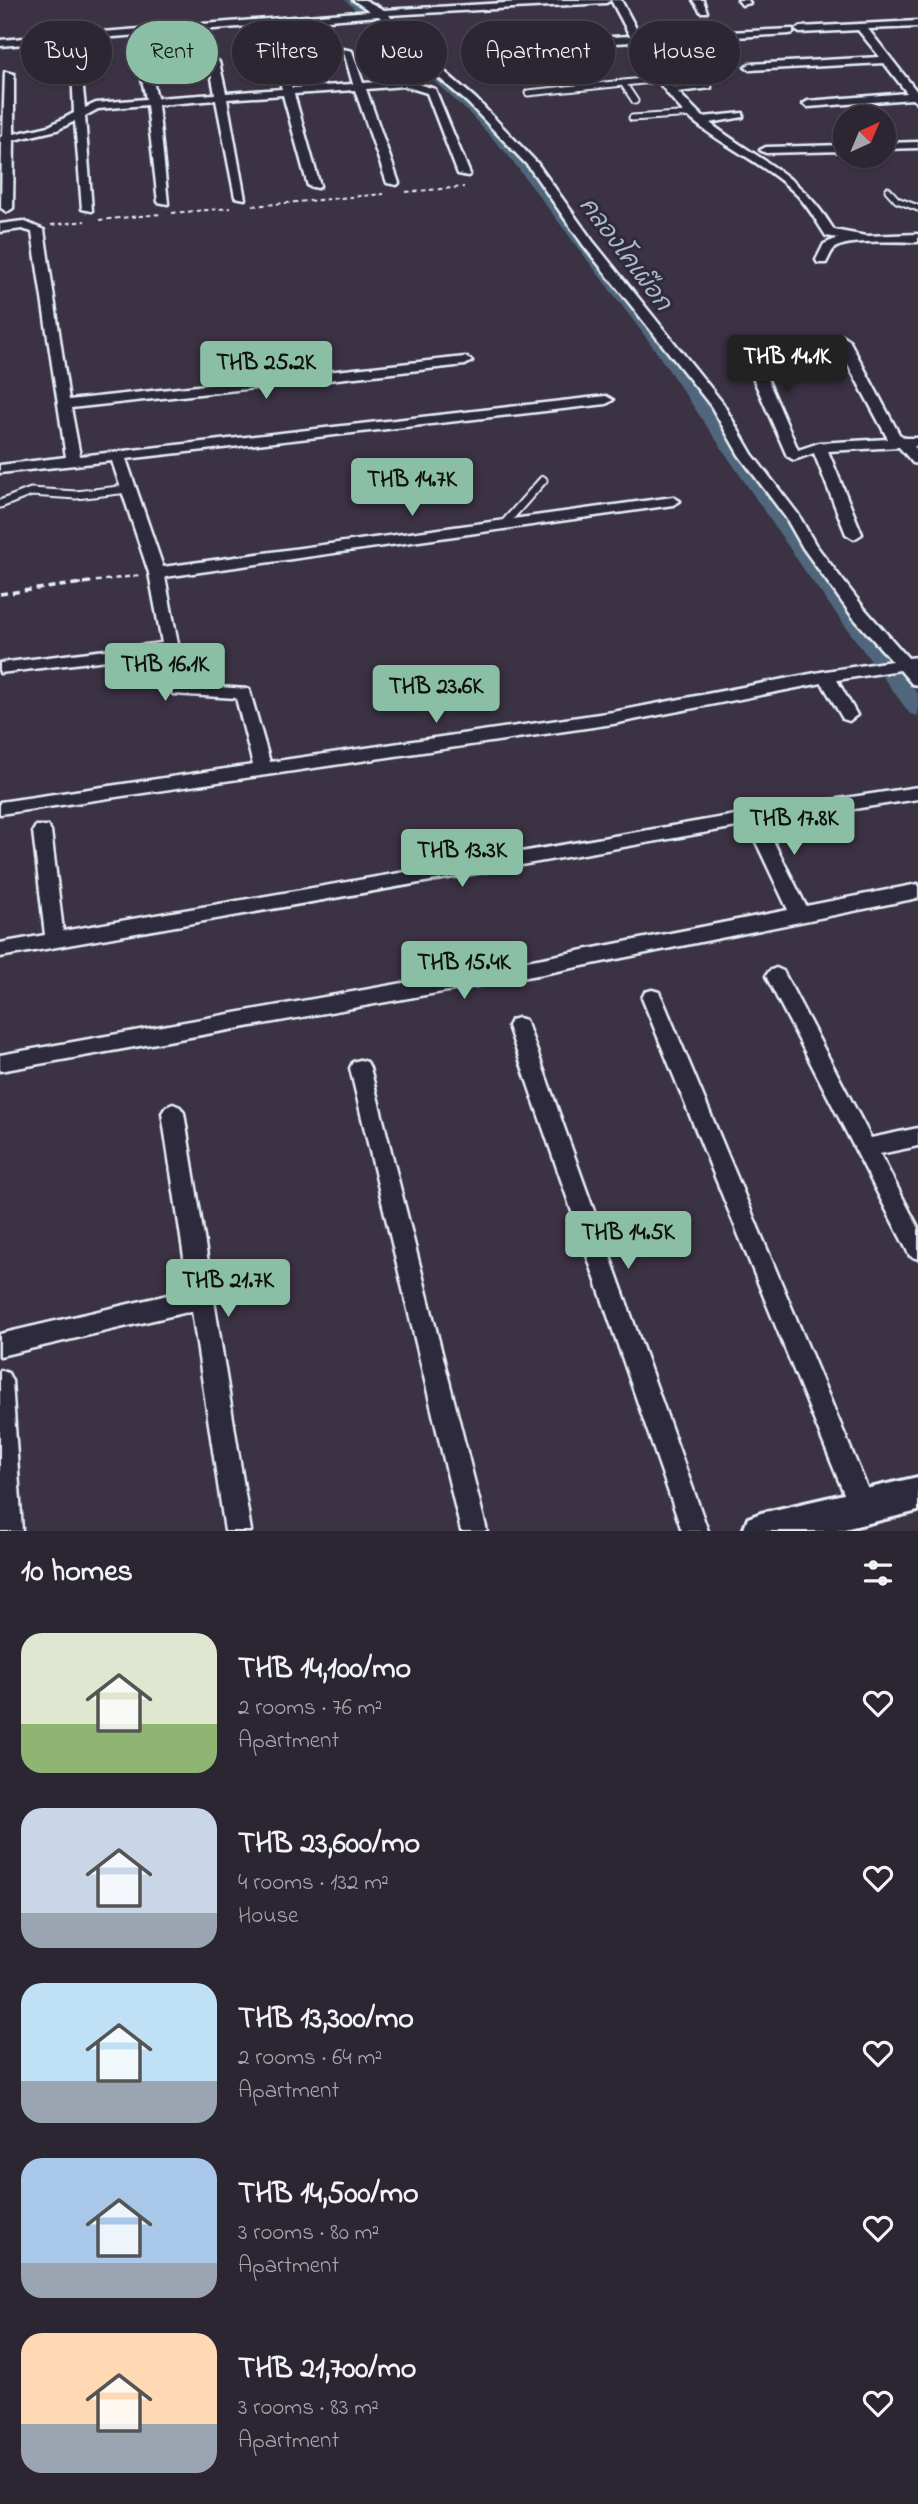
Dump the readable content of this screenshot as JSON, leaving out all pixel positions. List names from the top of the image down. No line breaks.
{"water":["คลองโคเผือก"],"north":"top right","page":{"chip":["Buy","Rent","Filters","New","Apartment","House"],"price":["THB 14.1K","THB 25.2K","THB 14.7K","THB 16.1K","THB 23.6K","THB 17.8K","THB 13.3K","THB 15.4K","THB 14.5K","THB 21.7K"],"heading":"10 homes","list":[{"name":"THB 14,100/mo","note":"2 rooms · 76 m² · Apartment"},{"name":"THB 23,600/mo","note":"4 rooms · 132 m² · House"},{"name":"THB 13,300/mo","note":"2 rooms · 64 m² · Apartment"},{"name":"THB 14,500/mo","note":"3 rooms · 80 m² · Apartment"},{"name":"THB 21,700/mo","note":"3 rooms · 83 m² · Apartment"}]}}
